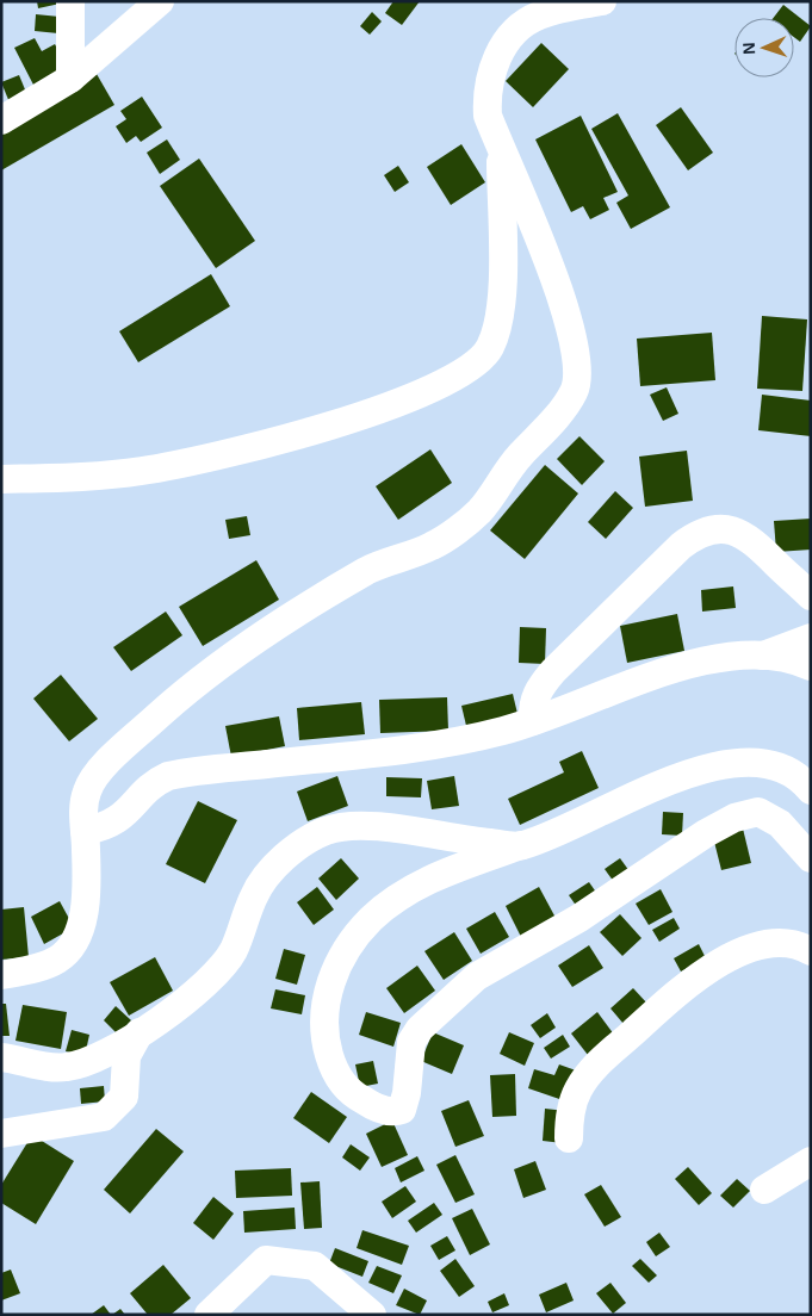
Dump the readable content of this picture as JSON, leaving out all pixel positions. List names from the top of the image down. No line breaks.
{"north":"left"}
